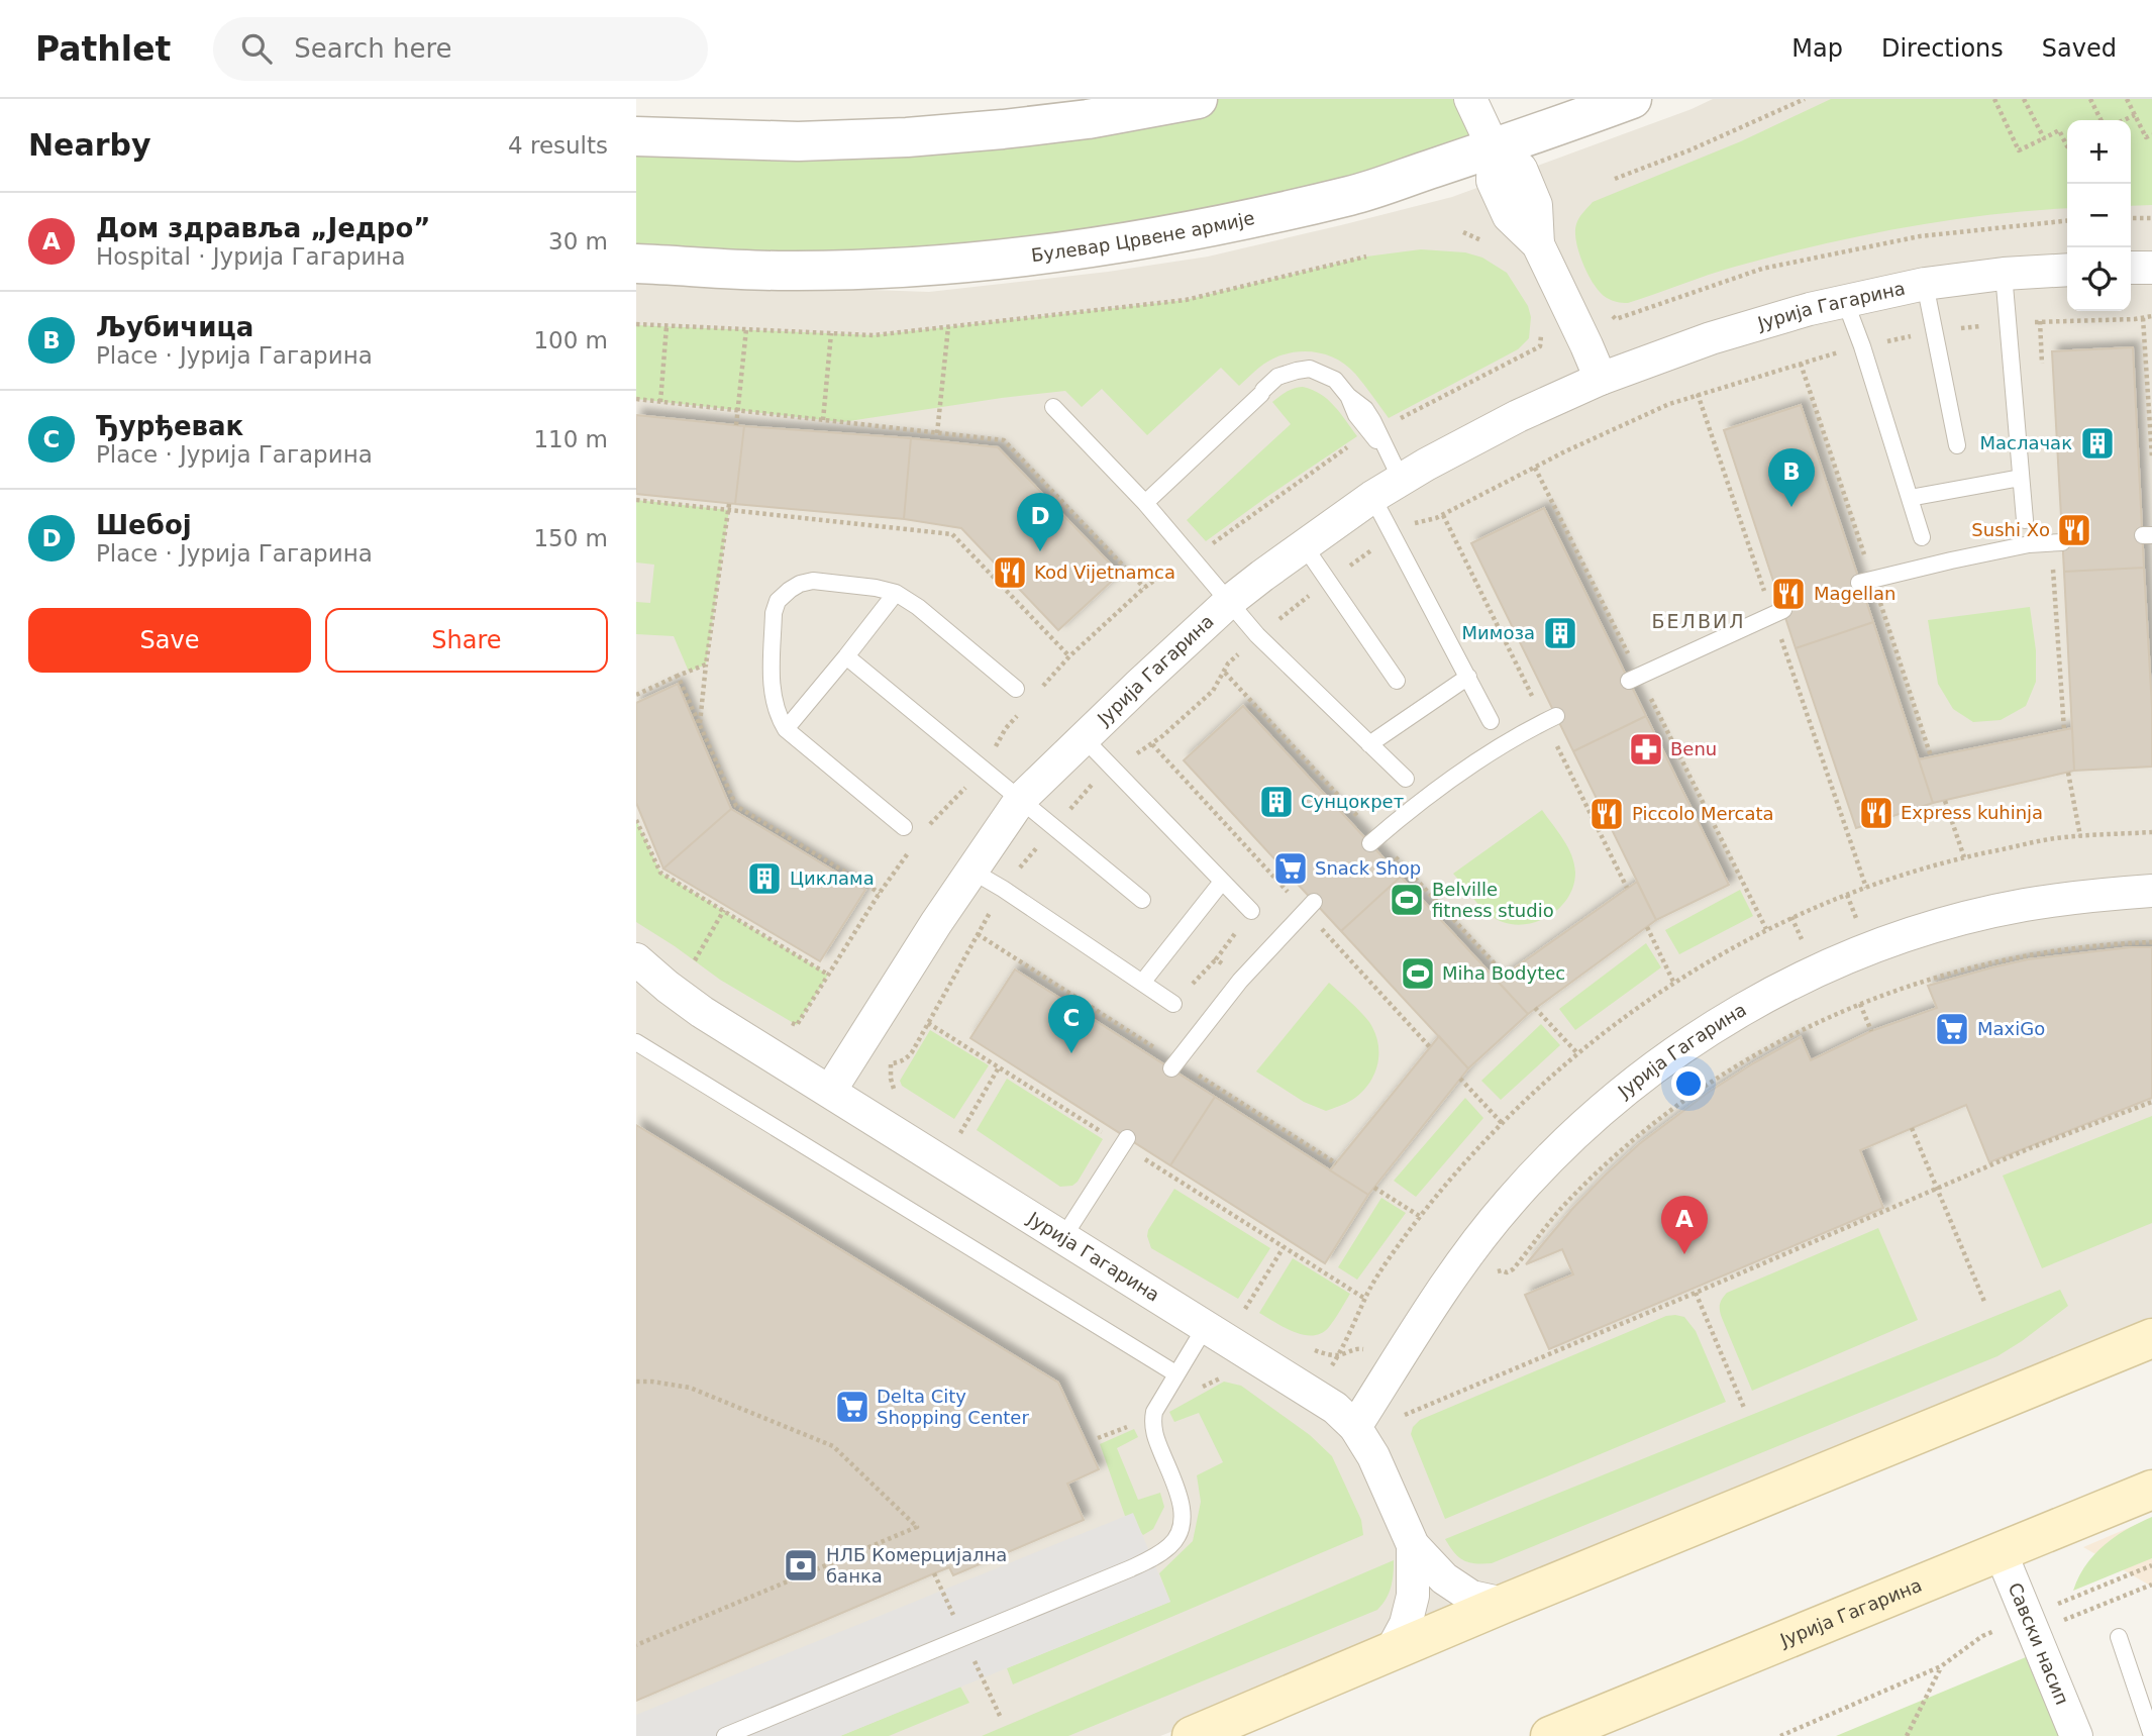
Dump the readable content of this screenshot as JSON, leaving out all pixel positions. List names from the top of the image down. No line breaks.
{"streets":{"main road":["Јурија Гагарина"],"street":["Булевар Црвене армије","Савски насип"]},"crossings":[["Јурија Гагарина","Савски насип"]],"districts":["БЕЛВИЛ"],"places":{"building":["Маслачак","Мимоза","Сунцокрет","Циклама"],"restaurant":["Sushi Xo","Kod Vijetnamca","Magellan","Express kuhinja","Piccolo Mercata"],"pharmacy":["Benu"],"supermarket":["Snack Shop","MaxiGo","Delta City Shopping Center"],"sports":["Belville fitness studio","Miha Bodytec"],"bank":["НЛБ Комерцијална банка"]},"page":{"header":"Pathlet","search":"Search here","nav":["Map","Directions","Saved"],"heading":["Nearby","4 results"],"map_buttons":["+","−"],"list":[{"mark":"A","name":"Дом здравља „Једро”","note":"Hospital · Јурија Гагарина","value":"30 m"},{"mark":"B","name":"Љубичица","note":"Place · Јурија Гагарина","value":"100 m"},{"mark":"C","name":"Ђурђевак","note":"Place · Јурија Гагарина","value":"110 m"},{"mark":"D","name":"Шебој","note":"Place · Јурија Гагарина","value":"150 m"}],"pins":["B","D","C","A"],"buttons":["Save","Share"]}}
